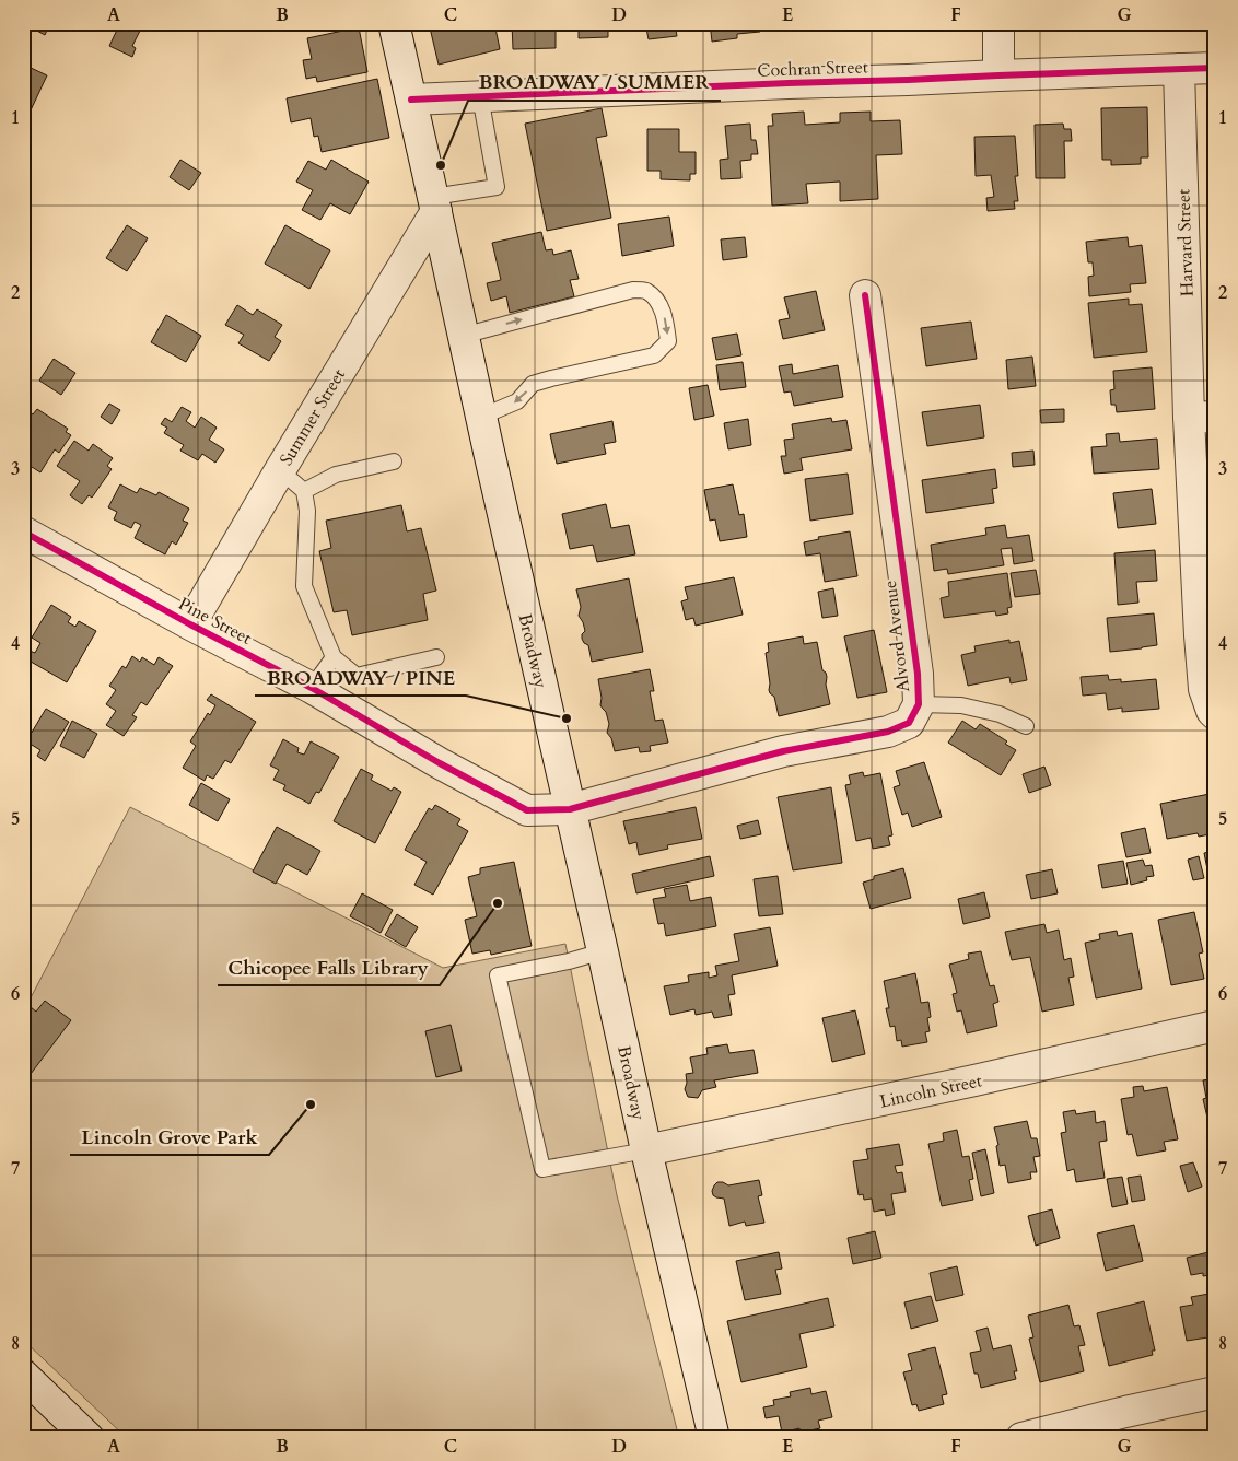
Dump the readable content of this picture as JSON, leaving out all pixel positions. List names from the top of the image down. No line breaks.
{"streets":{"street":["Cochran Street","Harvard Street","Summer Street","Pine Street","Alvord Avenue","Broadway","Lincoln Street"]},"crossings":[["Cochran Street","Harvard Street"],["Cochran Street","Broadway"],["Summer Street","Pine Street"],["Summer Street","Broadway"],["Pine Street","Alvord Avenue"],["Pine Street","Broadway"],["Alvord Avenue","Broadway"],["Broadway","Lincoln Street"]],"places":["BROADWAY / SUMMER","BROADWAY / PINE","Chicopee Falls Library","Lincoln Grove Park"],"grid":{"columns":["A","B","C","D","E","F","G"],"rows":["1","2","3","4","5","6","7","8"]}}
